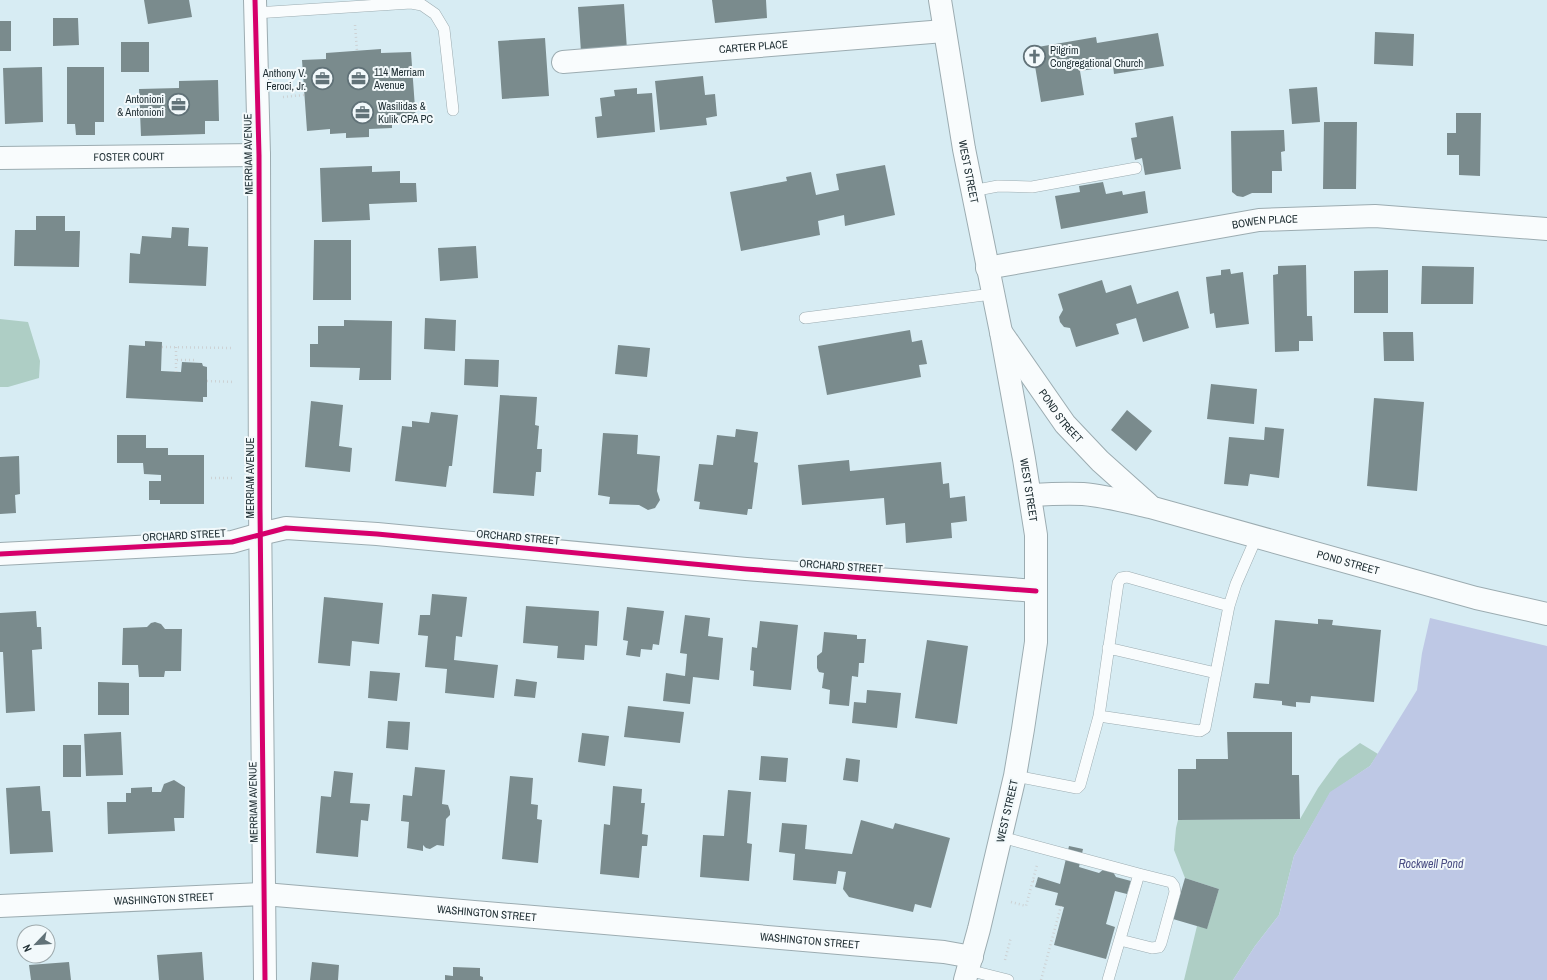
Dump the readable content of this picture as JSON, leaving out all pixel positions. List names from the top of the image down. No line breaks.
{"streets":{"street":["CARTER PLACE","MERRIAM AVENUE","FOSTER COURT","WEST STREET","BOWEN PLACE","POND STREET","ORCHARD STREET","WASHINGTON STREET"]},"crossings":[["CARTER PLACE","WEST STREET"],["MERRIAM AVENUE","FOSTER COURT"],["MERRIAM AVENUE","ORCHARD STREET"],["MERRIAM AVENUE","WASHINGTON STREET"],["WEST STREET","BOWEN PLACE"],["WEST STREET","POND STREET"],["WEST STREET","ORCHARD STREET"],["WEST STREET","WASHINGTON STREET"]],"water":["Rockwell Pond"],"places":{"church":["Pilgrim Congregational Church"],"office":["114 Merriam Avenue","Anthony V. Feroci, Jr.","Antonioni & Antonioni","Wasilidas & Kulik CPA PC"]},"north":"bottom left"}
